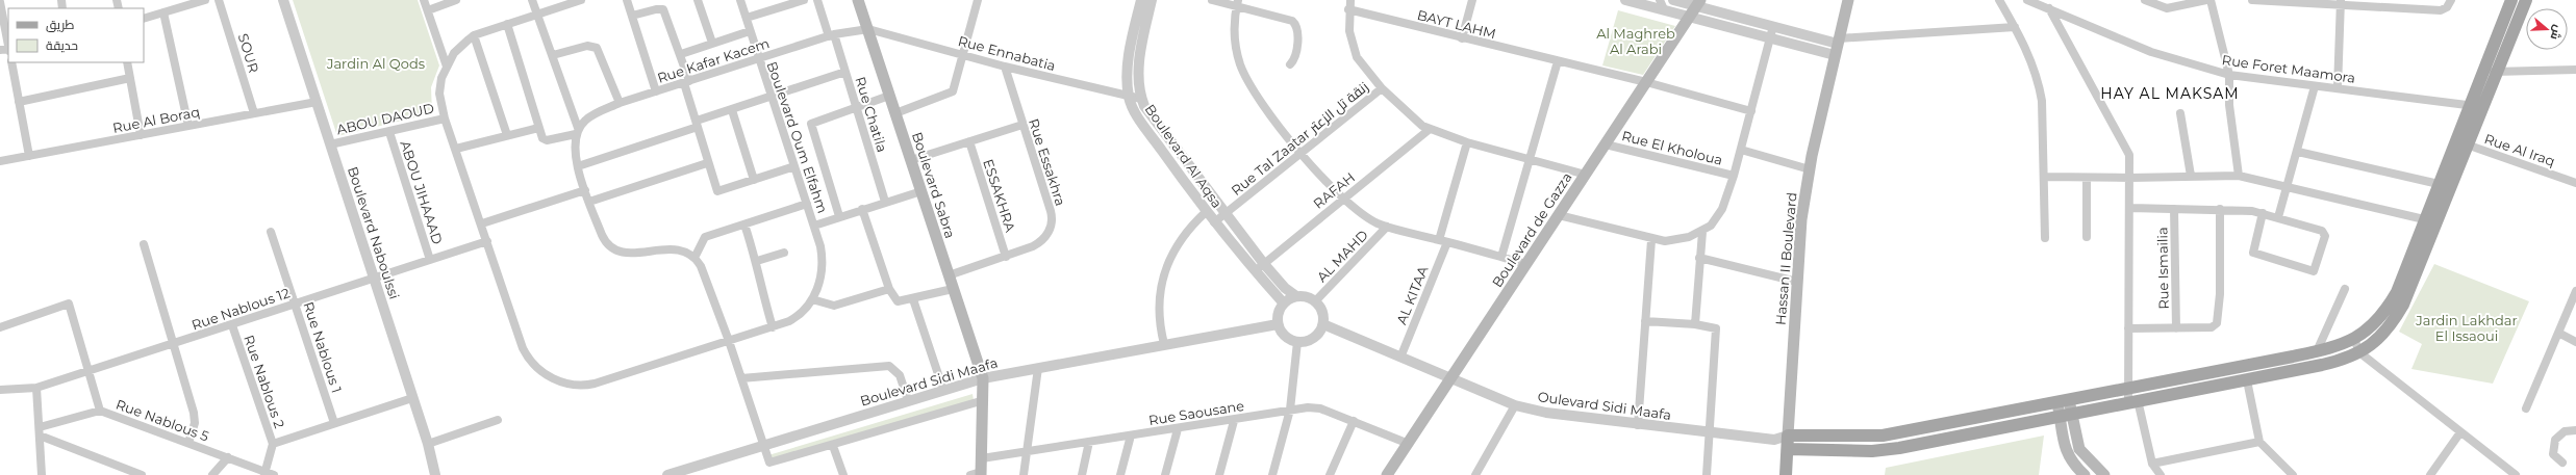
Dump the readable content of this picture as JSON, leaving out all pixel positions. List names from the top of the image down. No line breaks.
{"streets":{"main road":["Boulevard Sabra","Boulevard de Gazza","Hassan II Boulevard"],"street":["BAYT LAHM","SOUR","Rue Ennabatia","Rue Kafar Kacem","Rue Foret Maamora","Rue Chatila","ABOU DAOUD","Rue Al Boraq","Boulevard Oum Elfahm","Rue Tal Zaatar زنقة تل الزعتر","Rue El Kholoua","Rue Al Iraq","Boulevard Al Aqsa","Rue Essakhra","RAFAH","ABOU JIHAAAD","ESSAKHRA","Boulevard Naboulssi","AL MAHD","Rue Ismailia","AL KITAA","Rue Nablous 12","Rue Nablous 1","Rue Nablous 2","Boulevard Sidi Maafa","Oulevard Sidi Maafa","Rue Saousane","Rue Nablous 5"]},"crossings":[["BAYT LAHM","Boulevard de Gazza"],["SOUR","Rue Al Boraq"],["Rue Ennabatia","Rue Kafar Kacem"],["Rue Ennabatia","Boulevard Al Aqsa"],["Rue Ennabatia","Rue Essakhra"],["Rue Ennabatia","Boulevard Sabra"],["Rue Kafar Kacem","Rue Chatila"],["Rue Kafar Kacem","Boulevard Oum Elfahm"],["Rue Kafar Kacem","Boulevard Sabra"],["ABOU DAOUD","ABOU JIHAAAD"],["ABOU DAOUD","Boulevard Naboulssi"],["Rue Al Boraq","Boulevard Naboulssi"],["Rue Tal Zaatar زنقة تل الزعتر","Boulevard Al Aqsa"],["Rue El Kholoua","Boulevard de Gazza"],["Boulevard Al Aqsa","RAFAH"],["Boulevard Al Aqsa","AL MAHD"],["Boulevard Al Aqsa","Boulevard Sidi Maafa"],["Boulevard Al Aqsa","Oulevard Sidi Maafa"],["Rue Essakhra","Boulevard Sabra"],["Rue Essakhra","ESSAKHRA"],["Boulevard Sabra","Boulevard Sidi Maafa"],["Boulevard Sabra","Rue Saousane"],["ABOU JIHAAAD","Rue Nablous 12"],["Boulevard de Gazza","Oulevard Sidi Maafa"],["Boulevard de Gazza","Rue Saousane"],["Boulevard Naboulssi","Rue Nablous 12"],["AL MAHD","Boulevard Sidi Maafa"],["AL MAHD","Oulevard Sidi Maafa"],["AL KITAA","Oulevard Sidi Maafa"],["Rue Nablous 12","Rue Nablous 1"],["Rue Nablous 12","Rue Nablous 2"],["Rue Nablous 2","Rue Nablous 5"],["Boulevard Sidi Maafa","Oulevard Sidi Maafa"]],"districts":["HAY AL MAKSAM"],"parks":["Al Maghreb Al Arabi","Jardin Al Qods","Jardin Lakhdar El Issaoui"],"legend":["طريق","حديقة"],"north":"right"}
